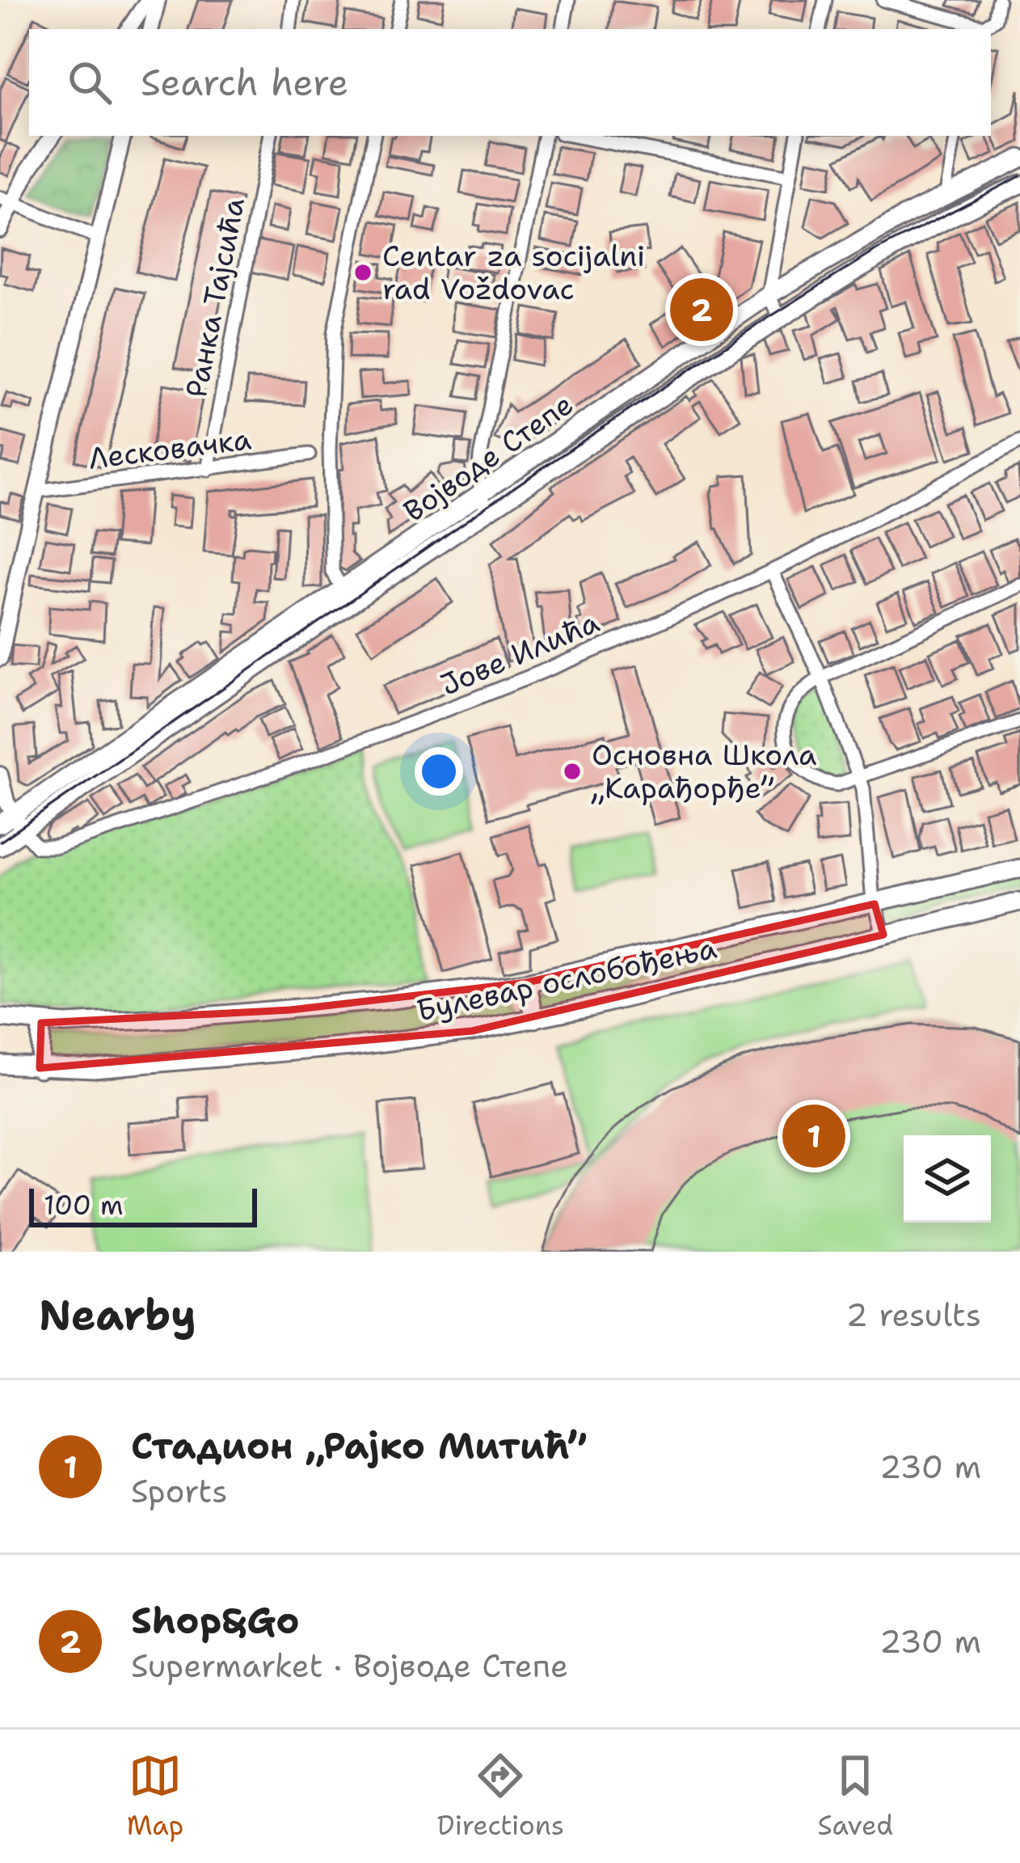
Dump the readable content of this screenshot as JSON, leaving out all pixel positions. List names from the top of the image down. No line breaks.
{"streets":{"main road":["Војводе Степе","Булевар ослобођења"],"street":["Ранка Тајсића","Лесковачка","Јове Илића"]},"crossings":[["Ранка Тајсића","Лесковачка"],["Војводе Степе","Јове Илића"]],"places":["Centar za socijalni rad Voždovac","Основна Школа „Карађорђе”"],"scale_bar":"100 m","page":{"search":"Search here","pins":["2","1"],"scale":"100 m","heading":["Nearby","2 results"],"list":[{"mark":"1","name":"Стадион „Рајко Митић”","note":"Sports","value":"230 m"},{"mark":"2","name":"Shop&Go","note":"Supermarket · Војводе Степе","value":"230 m"}],"nav":["Map","Directions","Saved"]}}
